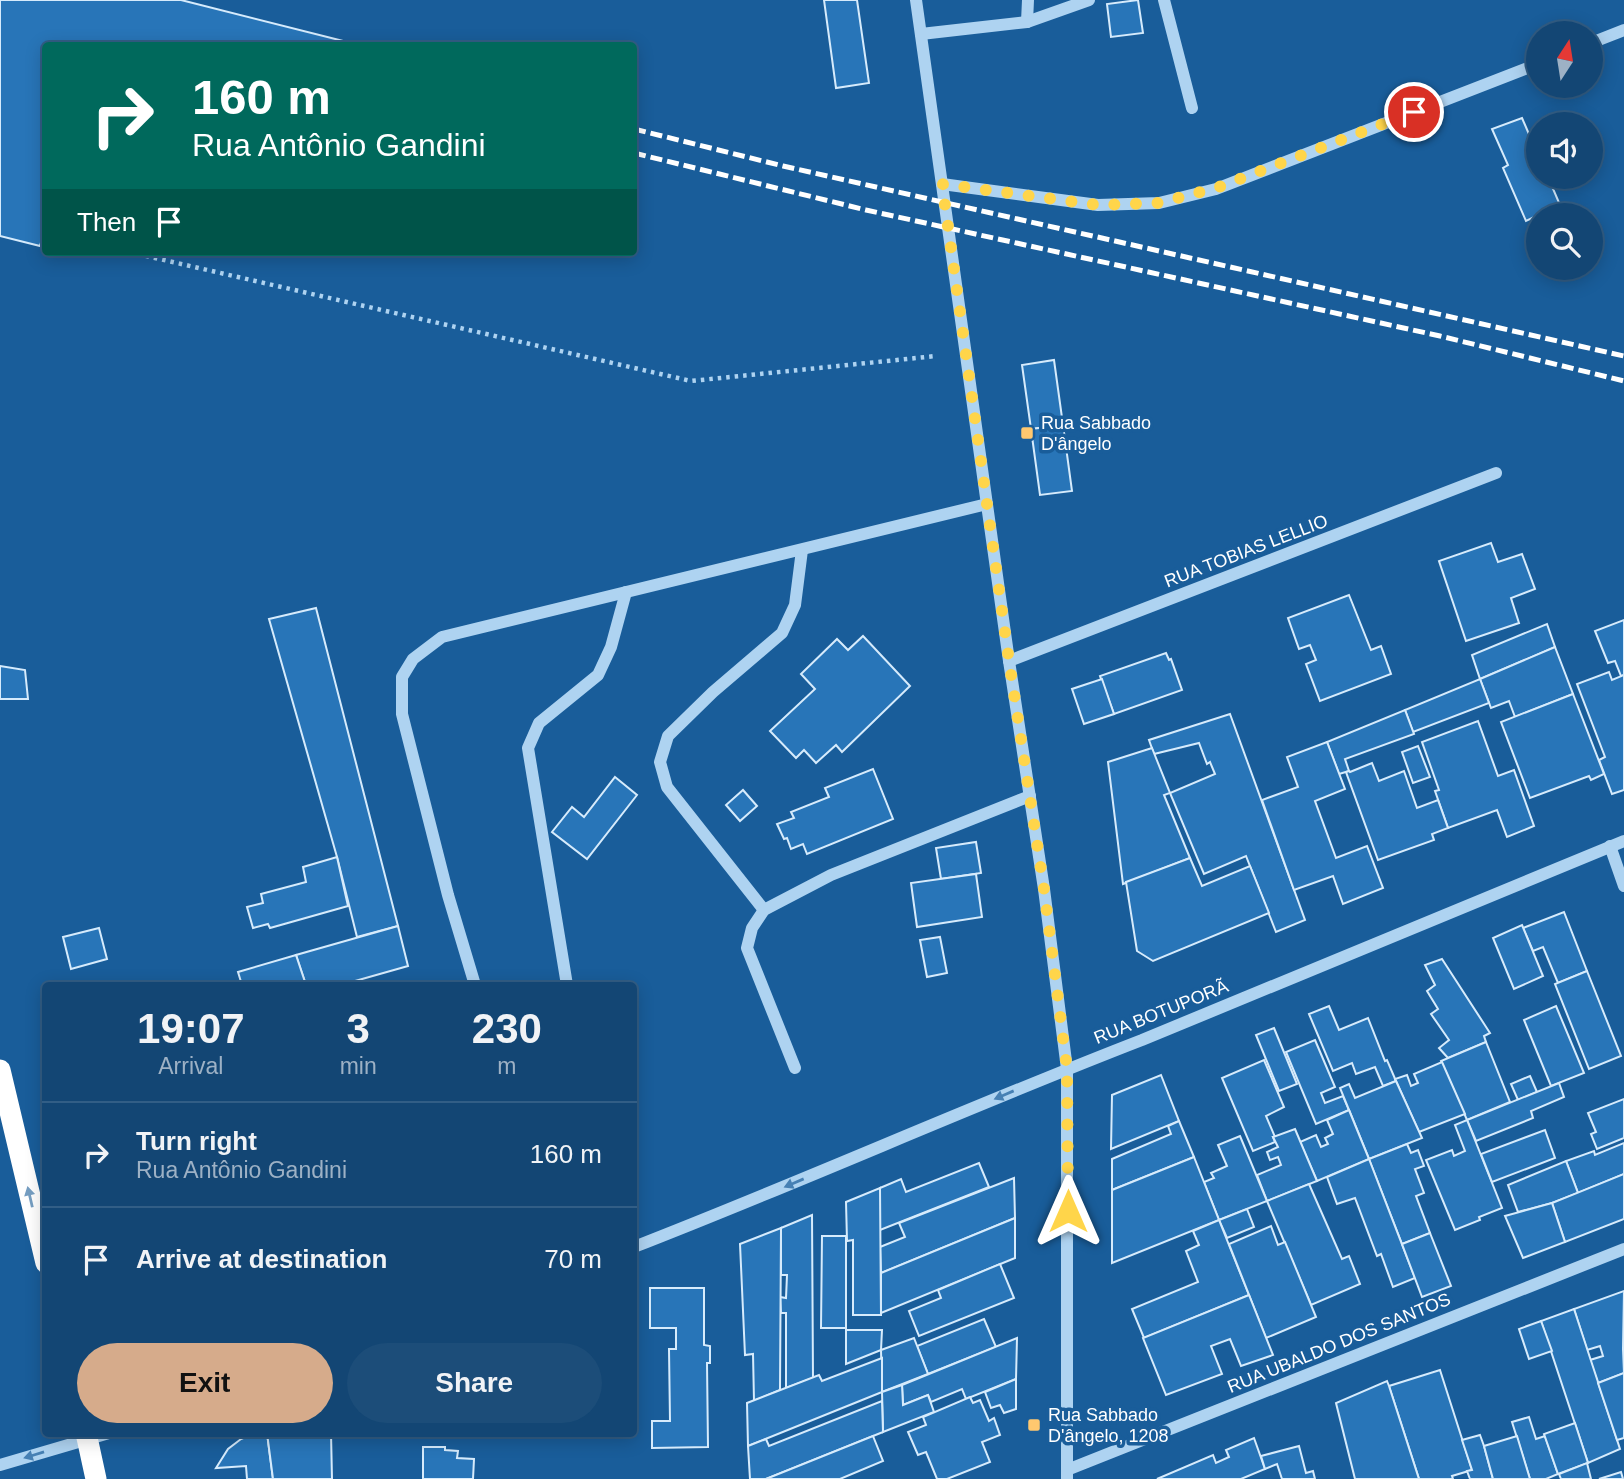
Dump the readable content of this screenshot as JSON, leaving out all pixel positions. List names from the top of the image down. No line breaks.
{"streets":{"street":["RUA TOBIAS LELLIO","RUA BOTUPORÃ","RUA UBALDO DOS SANTOS"]},"one_way":["RUA BOTUPORÃ"],"places":{"transit":["Rua Sabbado D'ângelo","Rua Sabbado D'ângelo, 1208"]},"north":"top","page":{"turn":["160 m","Rua Antônio Gandini"],"then":"Then","eta":["19:07","Arrival","3","min","230","m"],"list":[{"name":"Turn right","note":"Rua Antônio Gandini","value":"160 m"},{"name":"Arrive at destination","value":"70 m"}],"buttons":["Exit","Share"]}}
